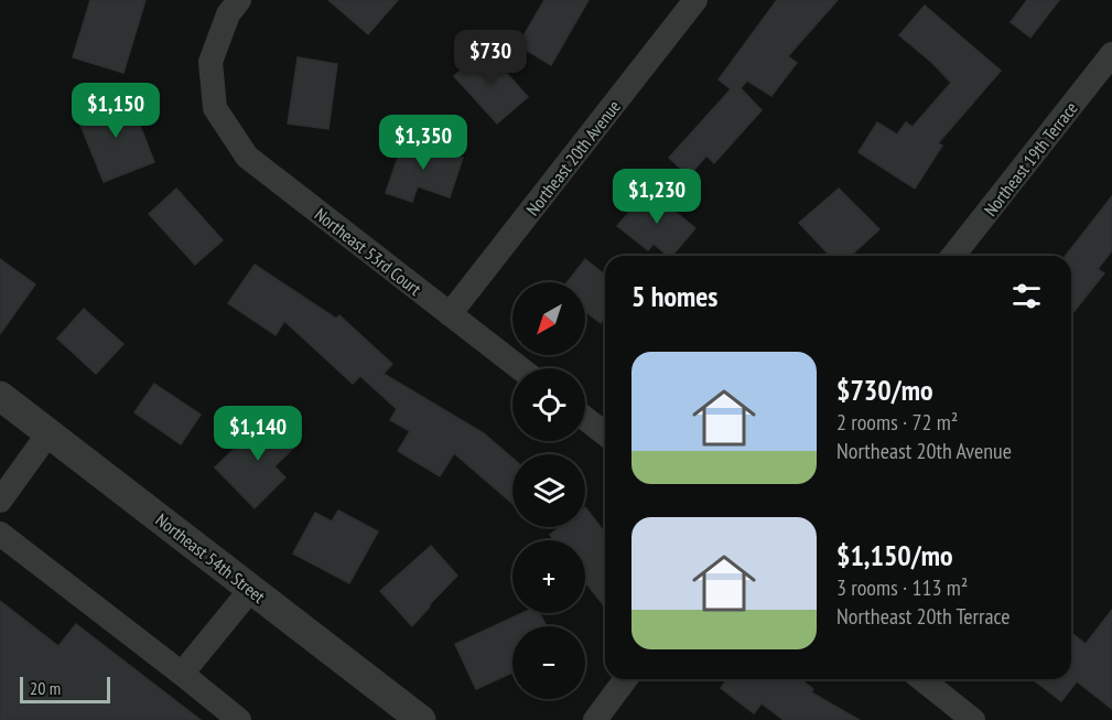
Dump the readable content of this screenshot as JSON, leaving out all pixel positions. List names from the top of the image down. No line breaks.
{"streets":{"street":["Northeast 20th Avenue","Northeast 19th Terrace","Northeast 53rd Court","Northeast 54th Street"]},"crossings":[["Northeast 20th Avenue","Northeast 53rd Court"]],"scale_bar":"20 m","north":"bottom left","page":{"price":["$730","$1,150","$1,350","$1,230","$1,140"],"heading":"5 homes","map_buttons":["+","−"],"list":[{"name":"$730/mo","note":"2 rooms · 72 m² · Northeast 20th Avenue"},{"name":"$1,150/mo","note":"3 rooms · 113 m² · Northeast 20th Terrace"}],"scale":"20 m"}}
